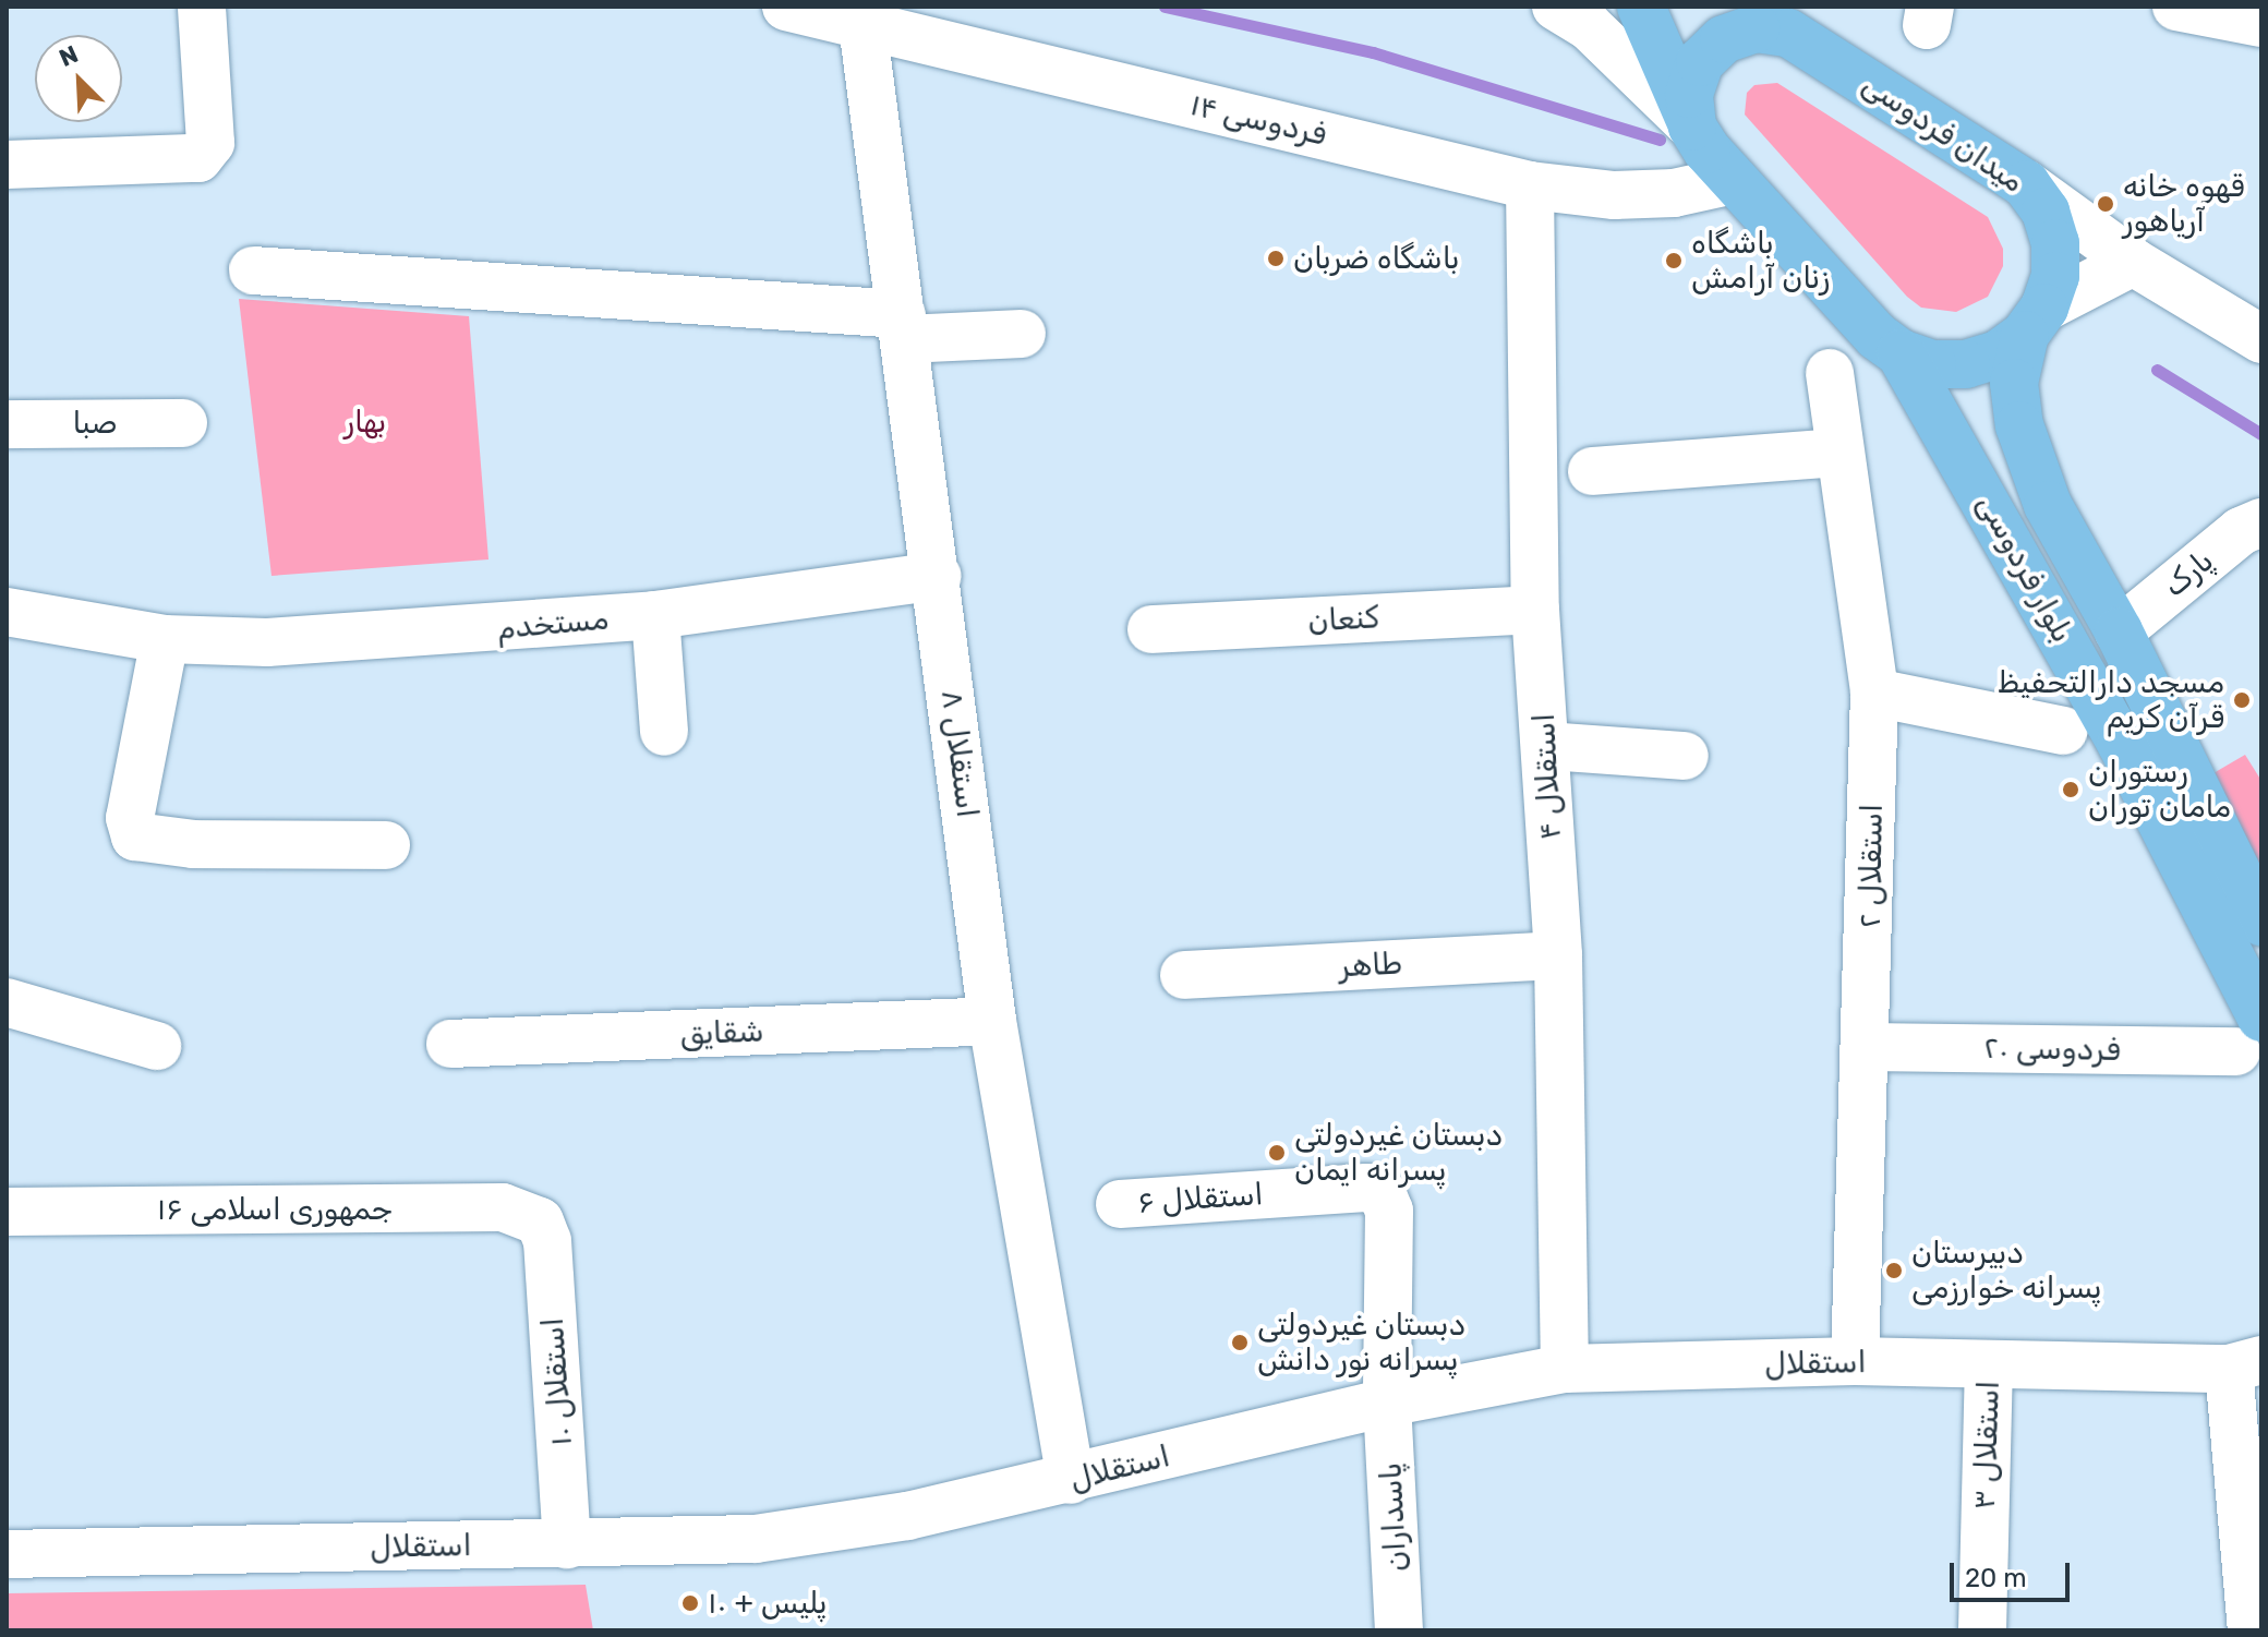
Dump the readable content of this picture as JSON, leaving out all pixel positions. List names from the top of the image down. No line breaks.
{"streets":{"main road":["میدان فردوسی","بلوار فردوسی"],"street":["فردوسی ۱۴","صبا","پارک","کنعان","مستخدم","استقلال ۸","استقلال ۴","استقلال ۲","طاهر","شقایق","فردوسی ۲۰","استقلال ۶","جمهوری اسلامی ۱۶","استقلال","استقلال ۱۰","استقلال ۳","پاسداران"]},"crossings":[["فردوسی ۱۴","استقلال ۸"],["فردوسی ۱۴","استقلال ۴"],["میدان فردوسی","بلوار فردوسی"],["بلوار فردوسی","پارک"],["بلوار فردوسی","فردوسی ۲۰"],["کنعان","استقلال ۴"],["مستخدم","استقلال ۸"],["استقلال ۸","شقایق"],["استقلال ۸","استقلال"],["استقلال ۴","طاهر"],["استقلال ۴","استقلال"],["استقلال ۲","فردوسی ۲۰"],["استقلال ۲","استقلال"],["استقلال ۶","استقلال"],["استقلال ۶","پاسداران"],["جمهوری اسلامی ۱۶","استقلال ۱۰"],["استقلال","استقلال ۱۰"],["استقلال","استقلال ۳"],["استقلال","پاسداران"]],"parks":["بهار"],"places":["قهوه خانه آریاهور","باشگاه ضربان","باشگاه زنان آرامش","مسجد دارالتحفیظ قرآن کریم","رستوران مامان توران","دبستان غیردولتی پسرانه ایمان","دبیرستان پسرانه خوارزمی","دبستان غیردولتی پسرانه نور دانش","پلیس + ۱۰"],"scale_bar":"20 m","north":"top left"}
